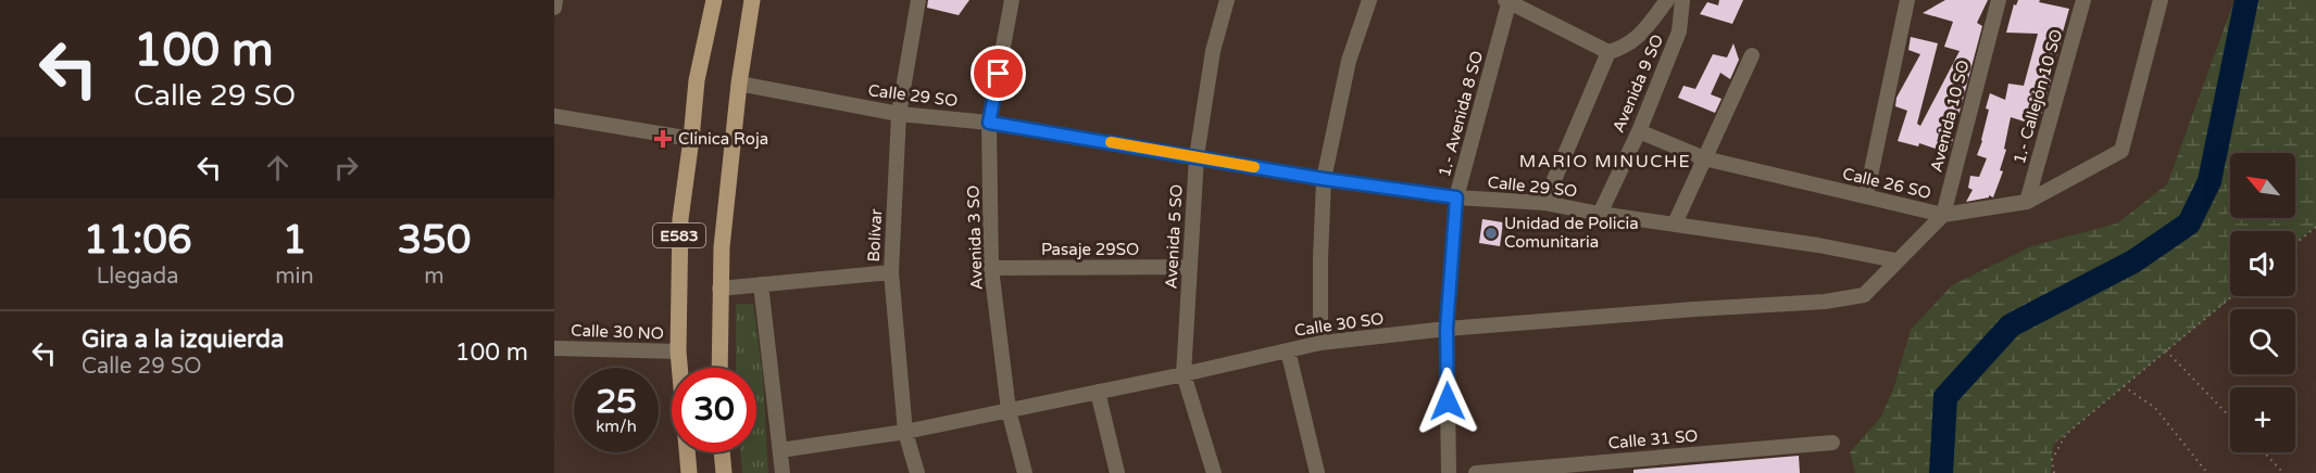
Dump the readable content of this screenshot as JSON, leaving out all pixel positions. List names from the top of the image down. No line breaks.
{"streets":{"main road":["E583"],"street":["Avenida 9 SO","Calle 29 SO","1.- Callejón 10 SO","1.- Avenida 8 SO","Avenida 10 SO","Calle 26 SO","Bolívar","Avenida 5 SO","Avenida 3 SO","Pasaje 29SO","Calle 30 SO","Calle 30 NO","Calle 31 SO"]},"crossings":[["Avenida 9 SO","Calle 29 SO"],["Avenida 9 SO","Calle 26 SO"],["Calle 29 SO","1.- Avenida 8 SO"],["Calle 29 SO","E583"],["Calle 29 SO","Bolívar"],["Calle 29 SO","Avenida 5 SO"],["Calle 29 SO","Avenida 3 SO"],["Calle 29 SO","Calle 30 SO"],["1.- Callejón 10 SO","Calle 26 SO"],["1.- Avenida 8 SO","Calle 30 SO"],["Avenida 10 SO","Calle 26 SO"],["E583","Calle 30 NO"],["Bolívar","Calle 30 SO"],["Avenida 5 SO","Pasaje 29SO"],["Avenida 5 SO","Calle 30 SO"],["Avenida 3 SO","Pasaje 29SO"],["Avenida 3 SO","Calle 30 SO"]],"districts":["MARIO MINUCHE"],"places":{"health":["Clinica Roja"],"other":["Unidad de Policia Comunitaria"]},"north":"top left","page":{"turn":["100 m","Calle 29 SO"],"map_buttons":"+","eta":["11:06","Llegada","1","min","350","m"],"list":[{"name":"Gira a la izquierda","note":"Calle 29 SO","value":"100 m"}],"speed":"25 km/h","limit":"30"}}
